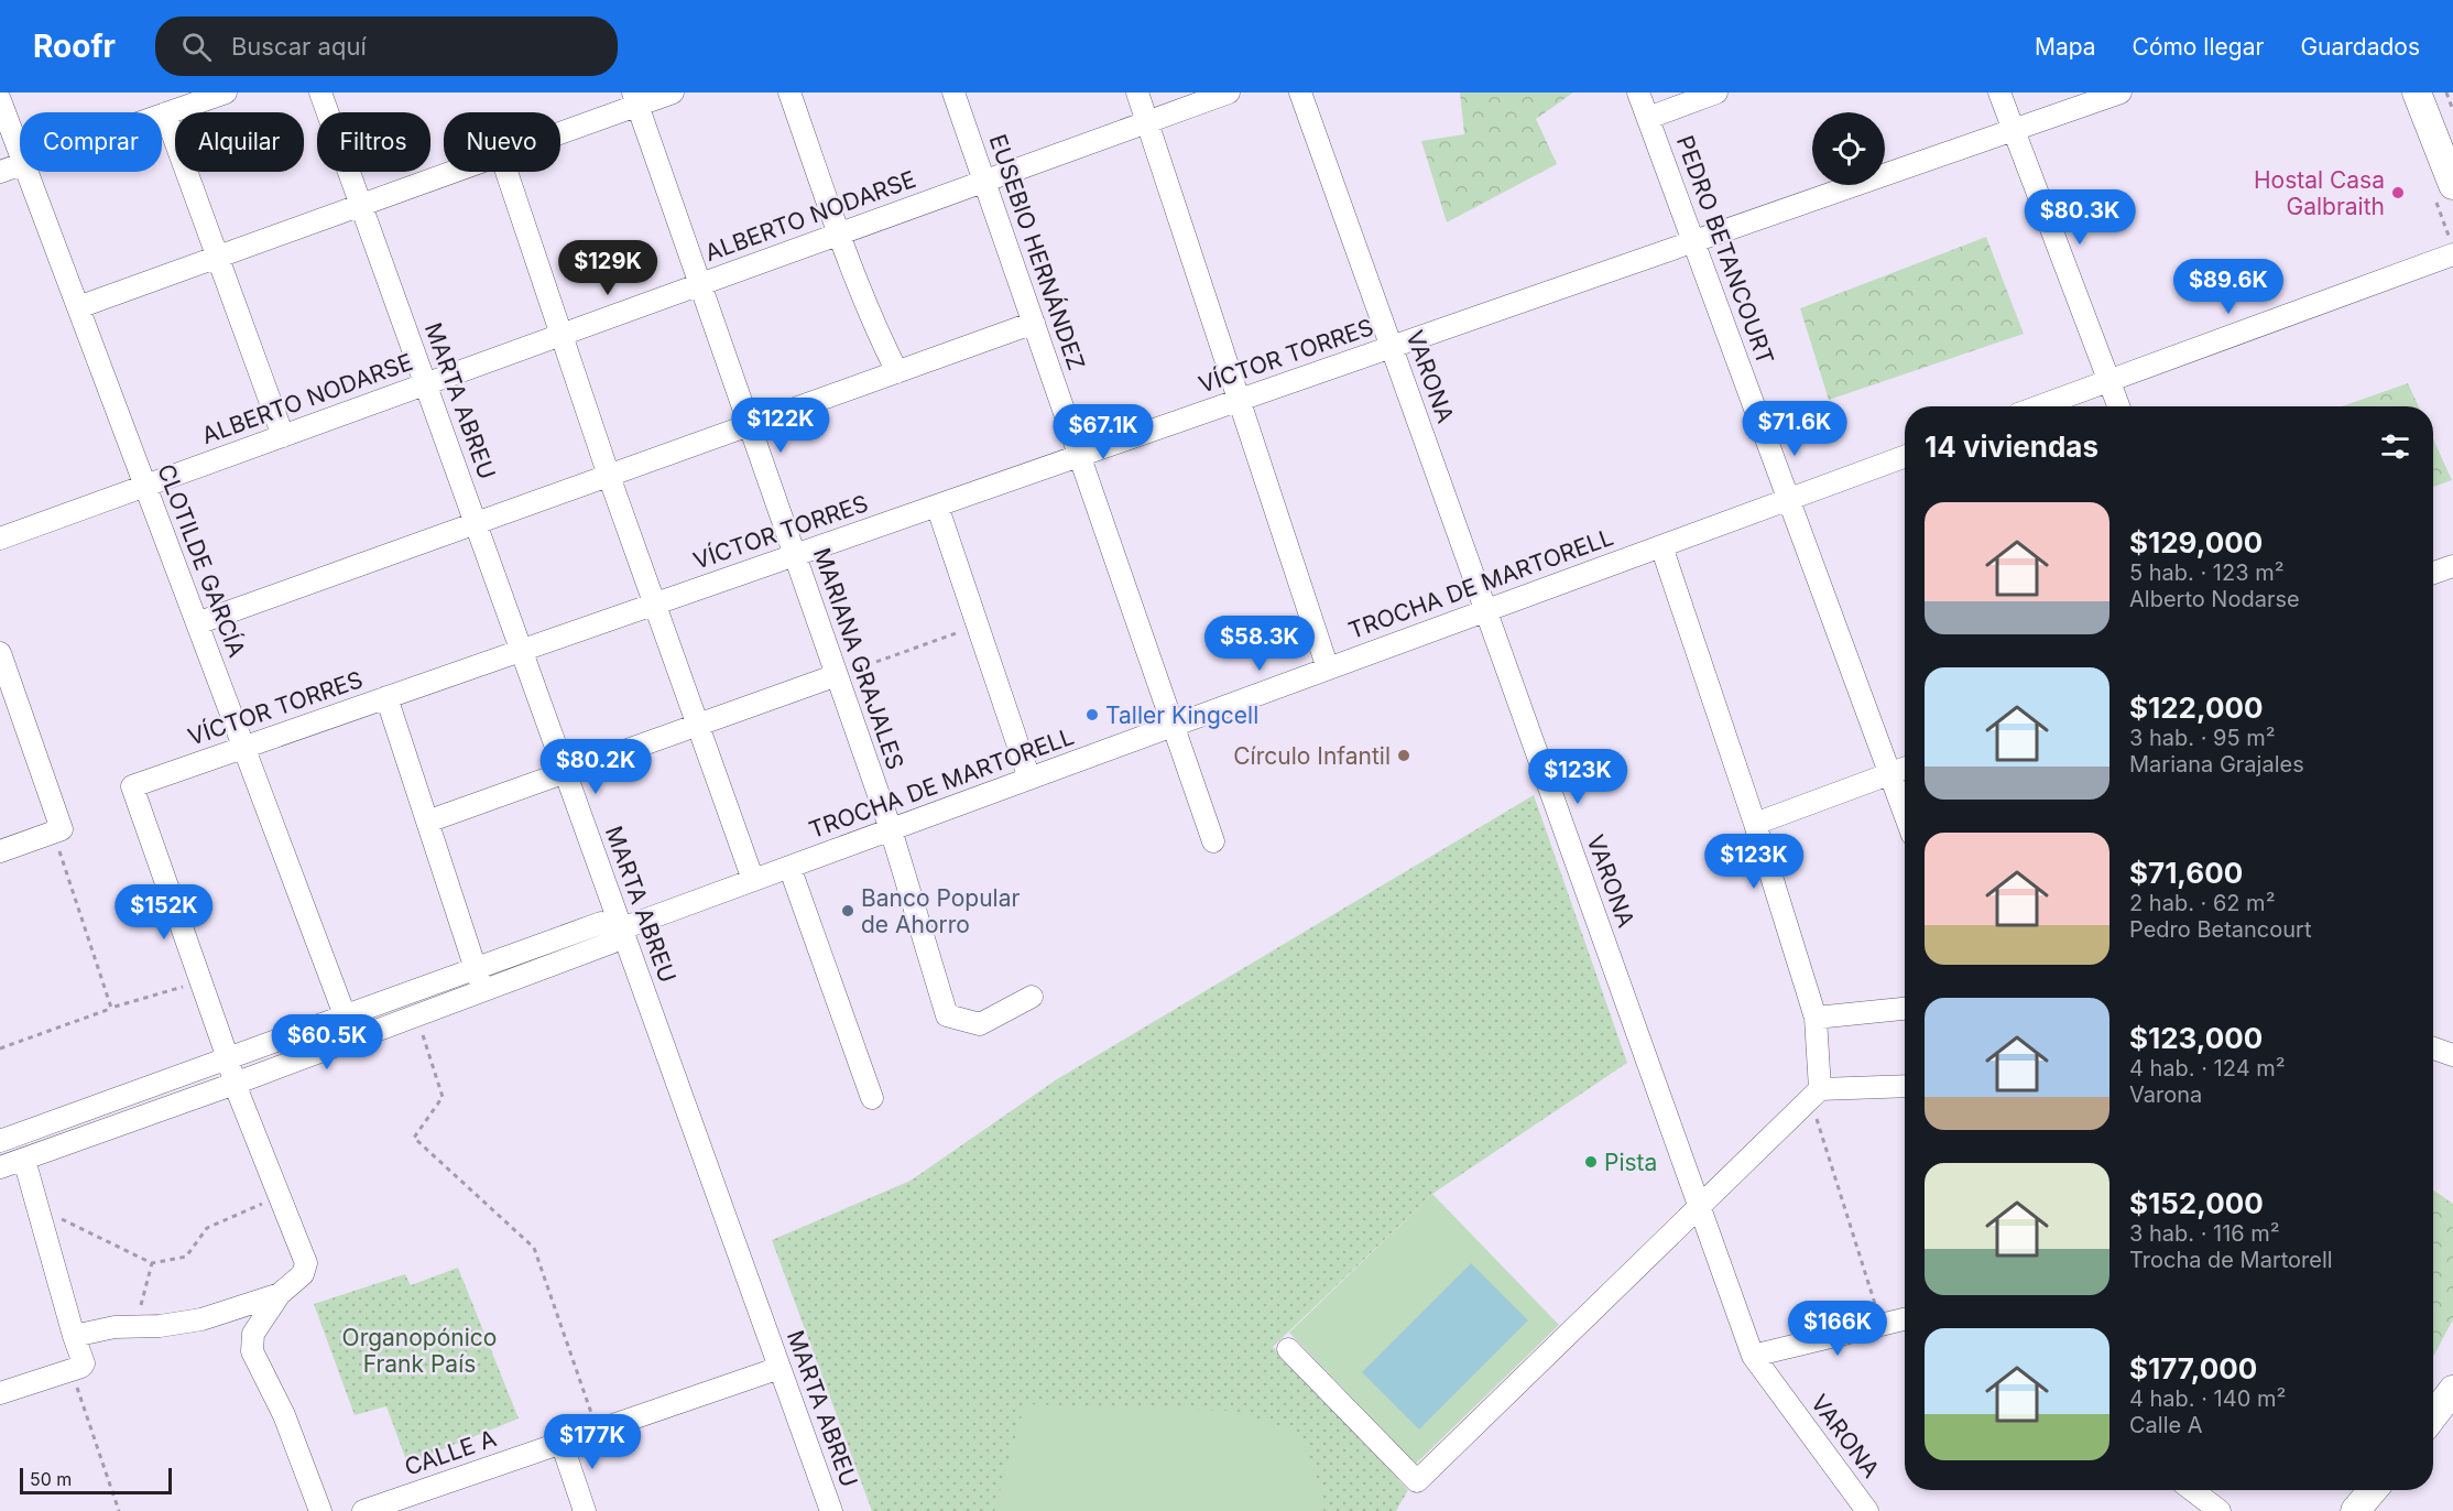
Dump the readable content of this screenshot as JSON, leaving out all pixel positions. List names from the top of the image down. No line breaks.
{"streets":{"street":["ALBERTO NODARSE","PEDRO BETANCOURT","EUSEBIO HERNÁNDEZ","VÍCTOR TORRES","VARONA","MARTA ABREU","CLOTILDE GARCÍA","TROCHA DE MARTORELL","MARIANA GRAJALES","CALLE A"]},"crossings":[["ALBERTO NODARSE","EUSEBIO HERNÁNDEZ"],["ALBERTO NODARSE","MARTA ABREU"],["ALBERTO NODARSE","CLOTILDE GARCÍA"],["ALBERTO NODARSE","MARIANA GRAJALES"],["PEDRO BETANCOURT","VÍCTOR TORRES"],["PEDRO BETANCOURT","TROCHA DE MARTORELL"],["EUSEBIO HERNÁNDEZ","VÍCTOR TORRES"],["EUSEBIO HERNÁNDEZ","TROCHA DE MARTORELL"],["VÍCTOR TORRES","VARONA"],["VÍCTOR TORRES","MARTA ABREU"],["VÍCTOR TORRES","CLOTILDE GARCÍA"],["VÍCTOR TORRES","MARIANA GRAJALES"],["VARONA","TROCHA DE MARTORELL"],["MARTA ABREU","TROCHA DE MARTORELL"],["MARTA ABREU","CALLE A"],["CLOTILDE GARCÍA","TROCHA DE MARTORELL"],["TROCHA DE MARTORELL","MARIANA GRAJALES"]],"parks":["Organopónico Frank País"],"places":["Hostal Casa Galbraith","Taller Kingcell","Círculo Infantil","Banco Popular de Ahorro","Pista"],"scale_bar":"50 m","page":{"header":"Roofr","search":"Buscar aquí","nav":["Mapa","Cómo llegar","Guardados"],"chip":["Comprar","Alquilar","Filtros","Nuevo"],"price":["$80.3K","$129K","$89.6K","$122K","$71.6K","$67.1K","$58.3K","$80.2K","$123K","$123K","$152K","$60.5K","$166K","$177K"],"heading":"14 viviendas","list":[{"name":"$129,000","note":"5 hab. · 123 m² · Alberto Nodarse"},{"name":"$122,000","note":"3 hab. · 95 m² · Mariana Grajales"},{"name":"$71,600","note":"2 hab. · 62 m² · Pedro Betancourt"},{"name":"$123,000","note":"4 hab. · 124 m² · Varona"},{"name":"$152,000","note":"3 hab. · 116 m² · Trocha de Martorell"},{"name":"$177,000","note":"4 hab. · 140 m² · Calle A"}],"scale":"50 m"}}
